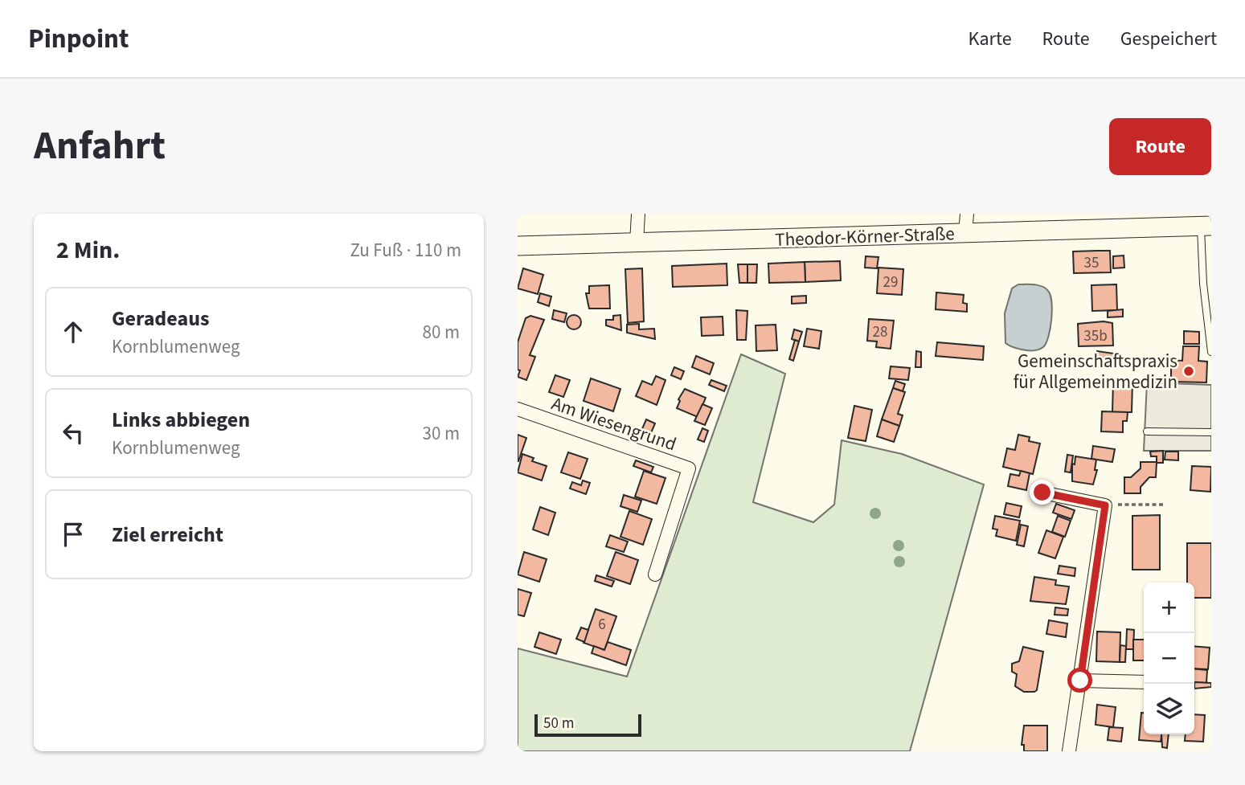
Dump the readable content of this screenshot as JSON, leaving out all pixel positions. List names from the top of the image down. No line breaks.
{"streets":{"street":["Theodor-Körner-Straße","Am Wiesengrund"]},"places":["Gemeinschaftspraxis für Allgemeinmedizin"],"house_numbers":["35","29","28","35b","6"],"scale_bar":"50 m","page":{"header":"Pinpoint","nav":["Karte","Route","Gespeichert"],"title":"Anfahrt","buttons":"Route","heading":["2 Min.","Zu Fuß · 110 m"],"list":[["Geradeaus","Kornblumenweg","80 m"],["Links abbiegen","Kornblumenweg","30 m"],"Ziel erreicht"],"map_buttons":["+","−"],"scale":"50 m"}}
